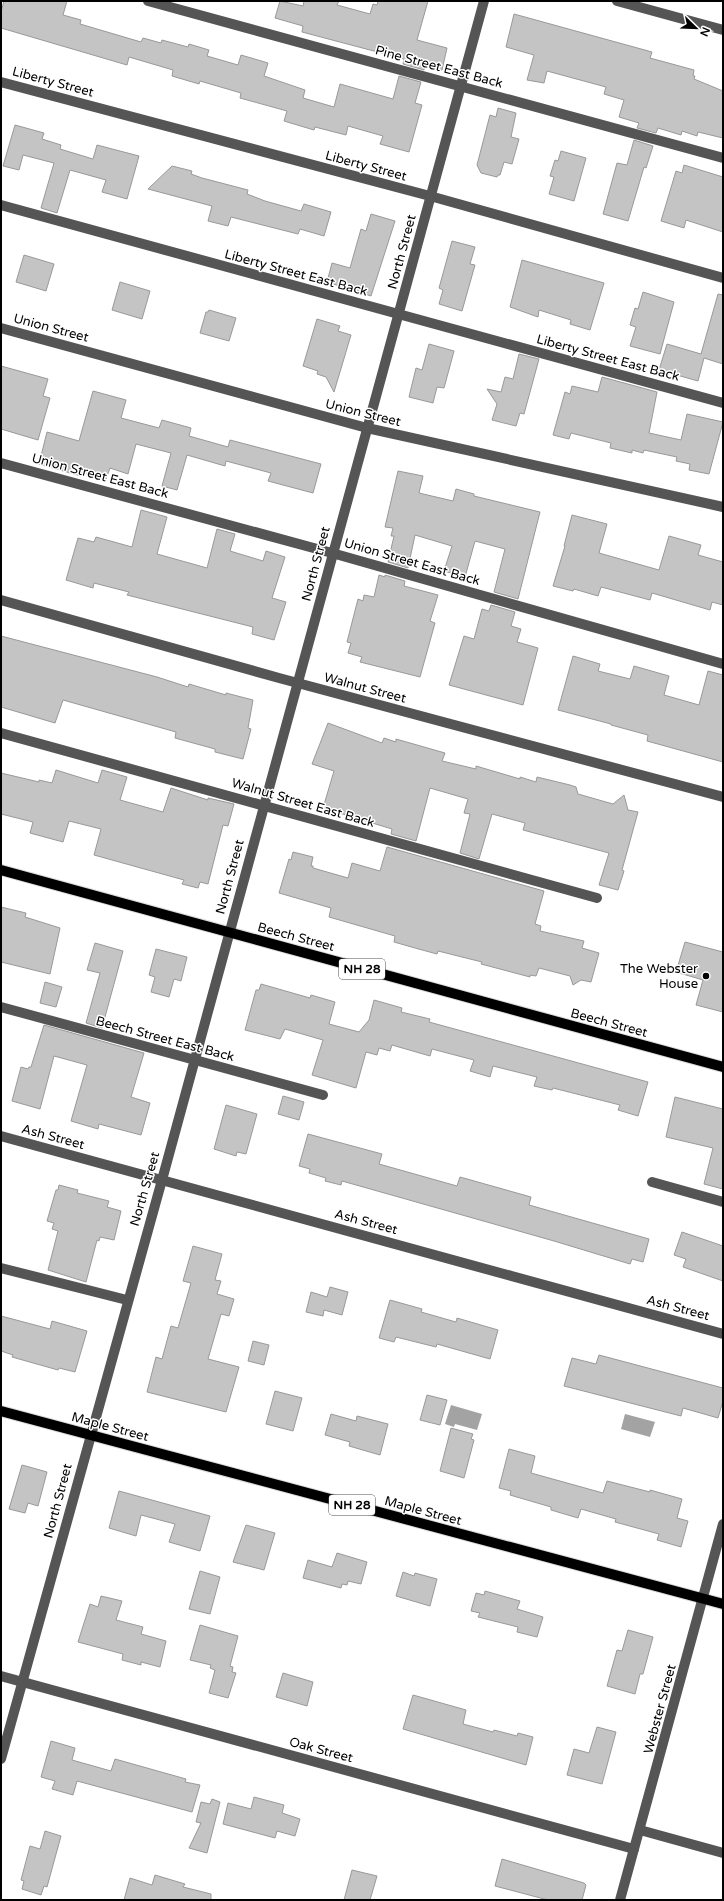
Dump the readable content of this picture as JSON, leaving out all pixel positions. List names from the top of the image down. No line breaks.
{"streets":{"main road":["Beech Street","NH 28","Maple Street"],"street":["Pine Street East Back","Liberty Street","North Street","Liberty Street East Back","Union Street","Union Street East Back","Walnut Street","Walnut Street East Back","Beech Street East Back","Ash Street","Webster Street","Oak Street"]},"crossings":[["Pine Street East Back","North Street"],["Liberty Street","North Street"],["North Street","Liberty Street East Back"],["North Street","Union Street"],["North Street","Union Street East Back"],["North Street","Walnut Street"],["North Street","Walnut Street East Back"],["North Street","Beech Street"],["North Street","Beech Street East Back"],["North Street","Ash Street"],["North Street","Maple Street"],["North Street","Oak Street"],["Maple Street","Webster Street"],["Webster Street","Oak Street"]],"places":["The Webster House"],"north":"bottom right"}
